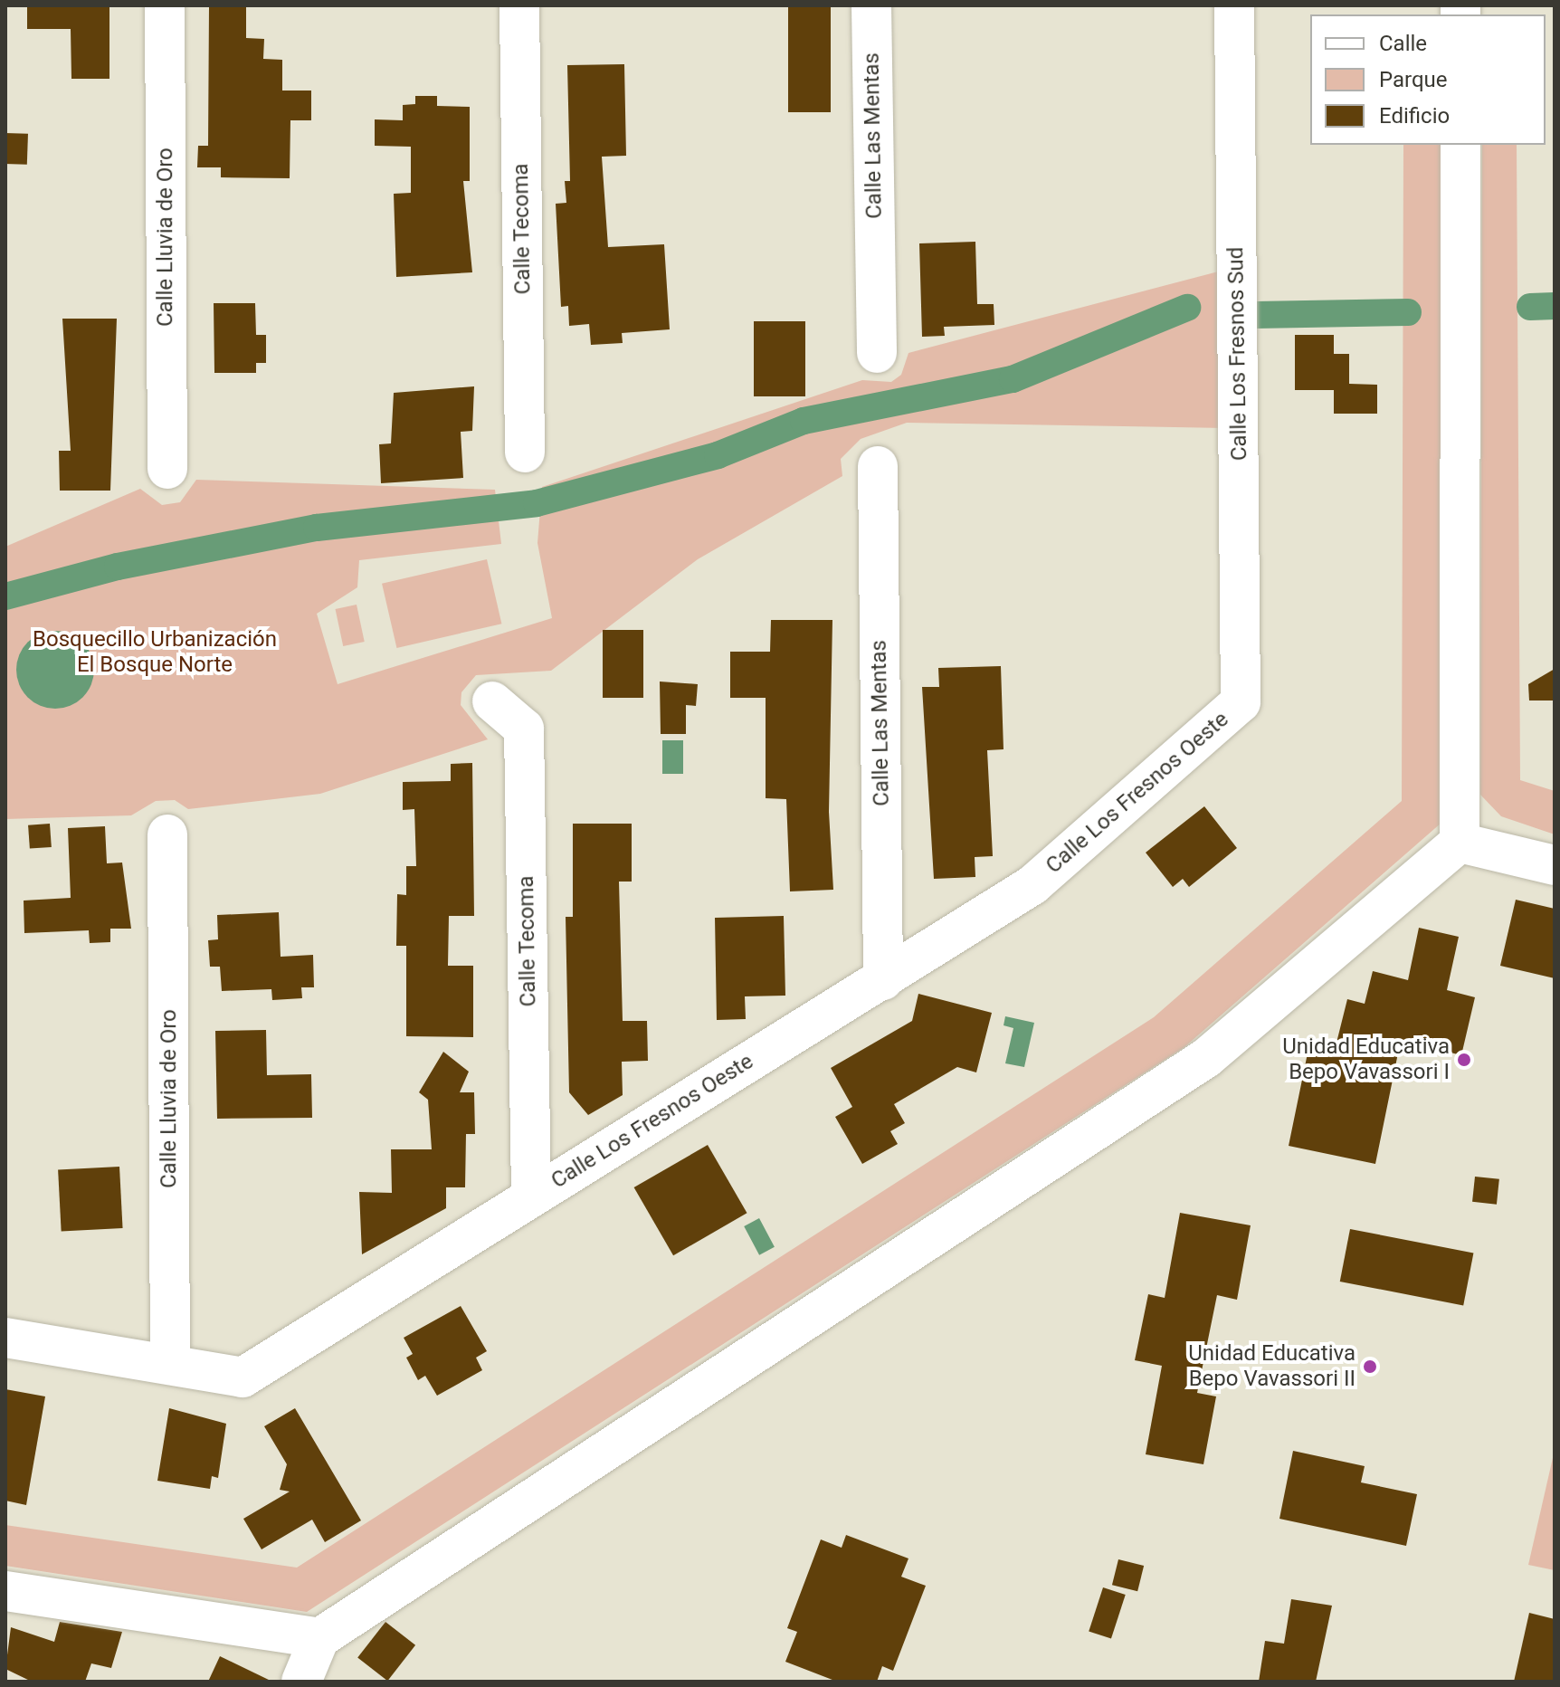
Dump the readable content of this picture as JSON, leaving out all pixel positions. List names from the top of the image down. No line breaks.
{"streets":{"street":["Calle Las Mentas","Calle Tecoma","Calle Lluvia de Oro","Calle Los Fresnos Sud","Calle Los Fresnos Oeste"]},"crossings":[["Calle Las Mentas","Calle Los Fresnos Oeste"],["Calle Tecoma","Calle Los Fresnos Oeste"],["Calle Lluvia de Oro","Calle Los Fresnos Oeste"],["Calle Los Fresnos Sud","Calle Los Fresnos Oeste"]],"parks":["Bosquecillo Urbanización El Bosque Norte"],"places":["Unidad Educativa Bepo Vavassori I","Unidad Educativa Bepo Vavassori II"],"legend":["Calle","Parque","Edificio"]}
